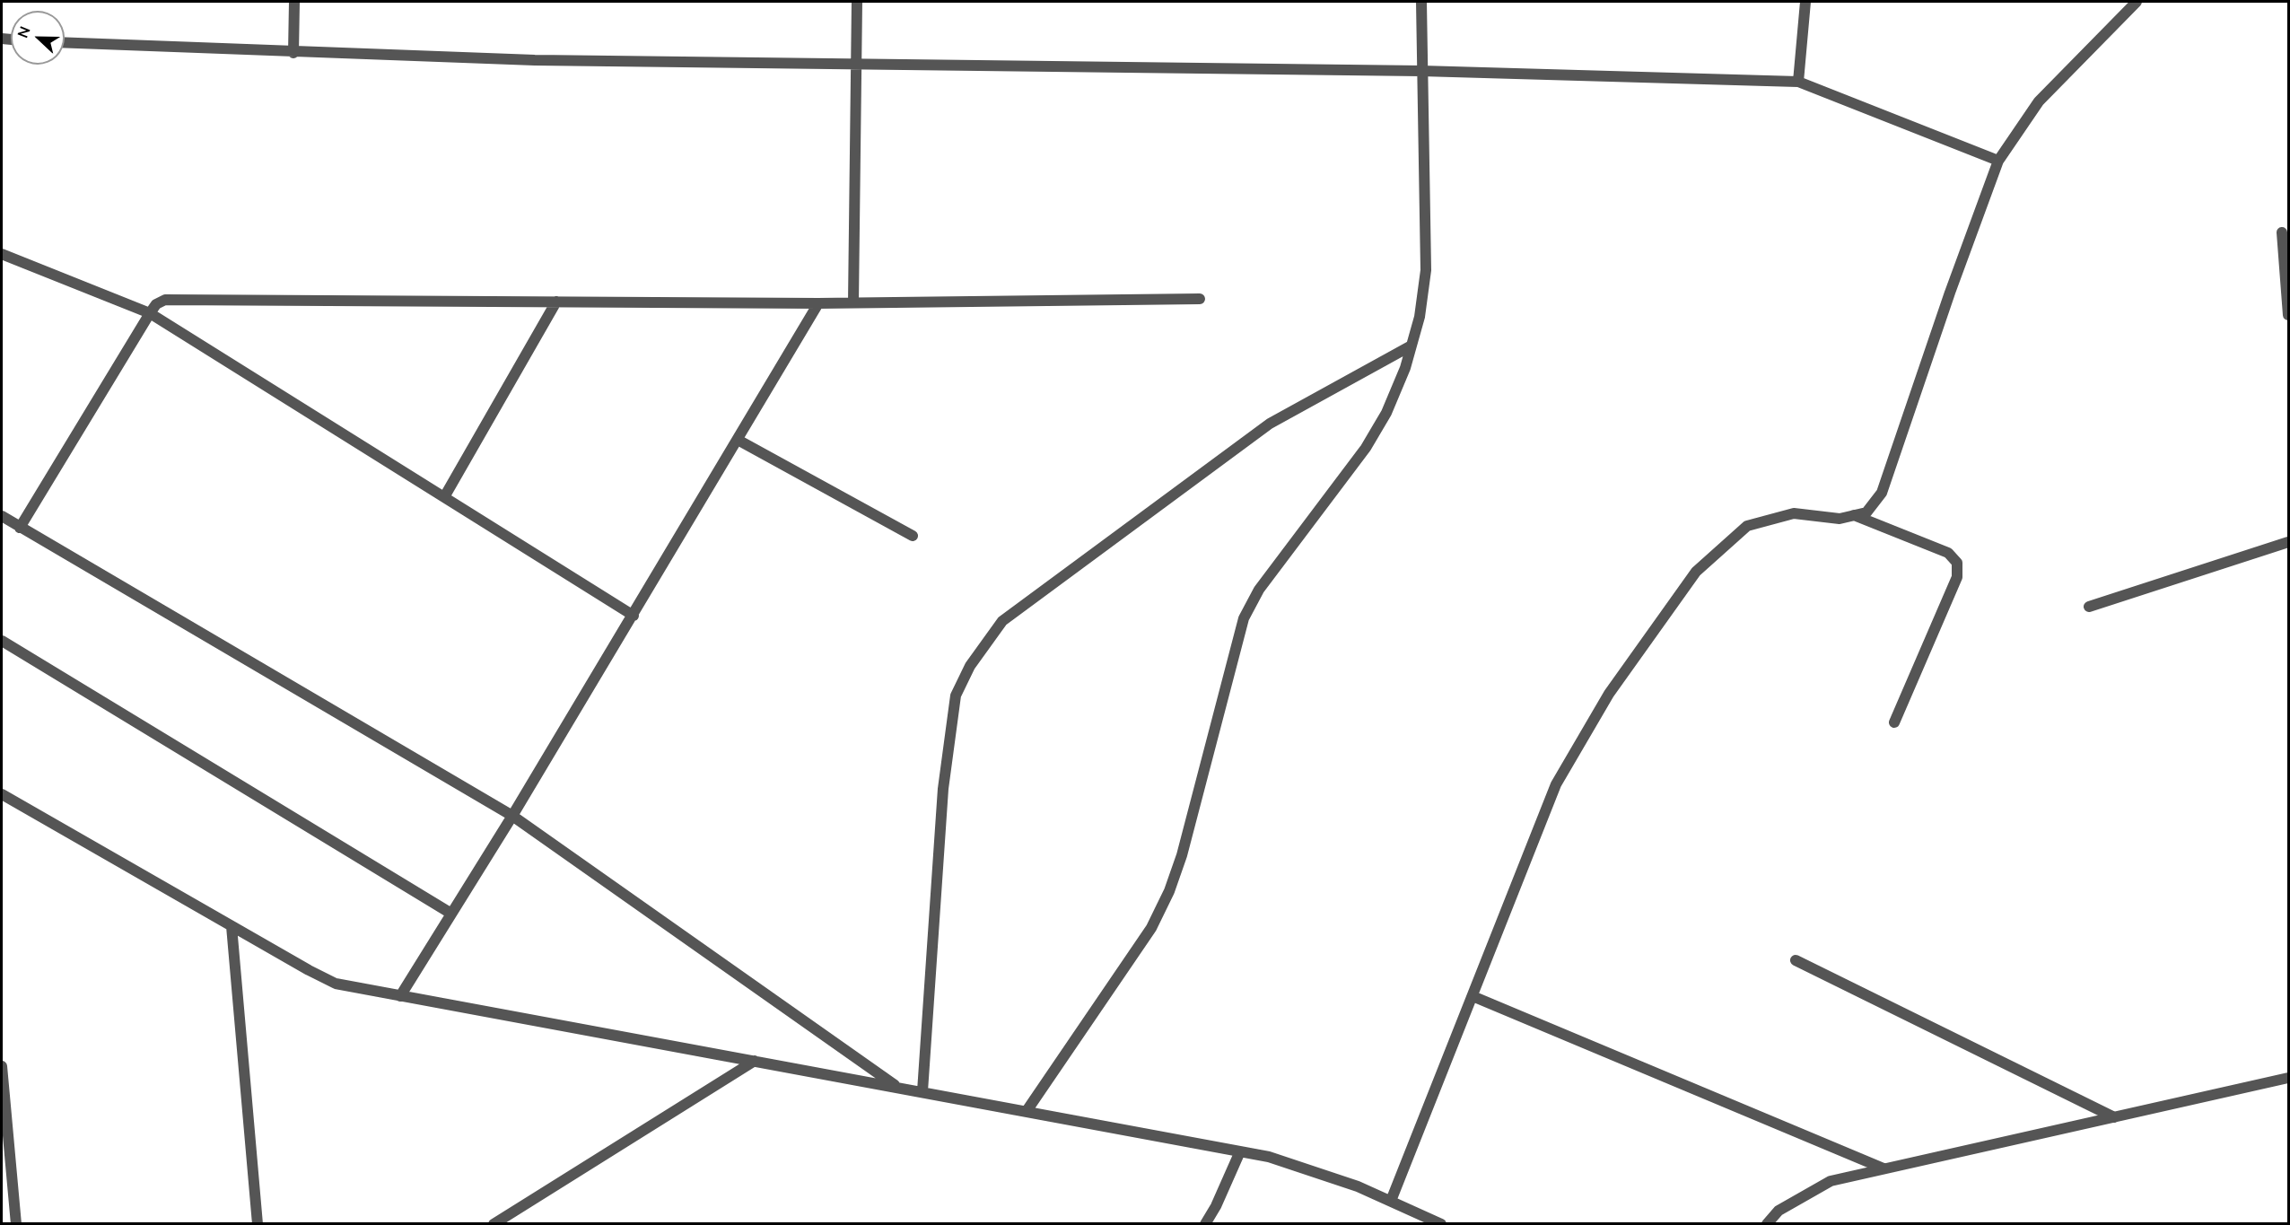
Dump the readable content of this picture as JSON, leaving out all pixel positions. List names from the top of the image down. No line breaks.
{"north":"left"}
